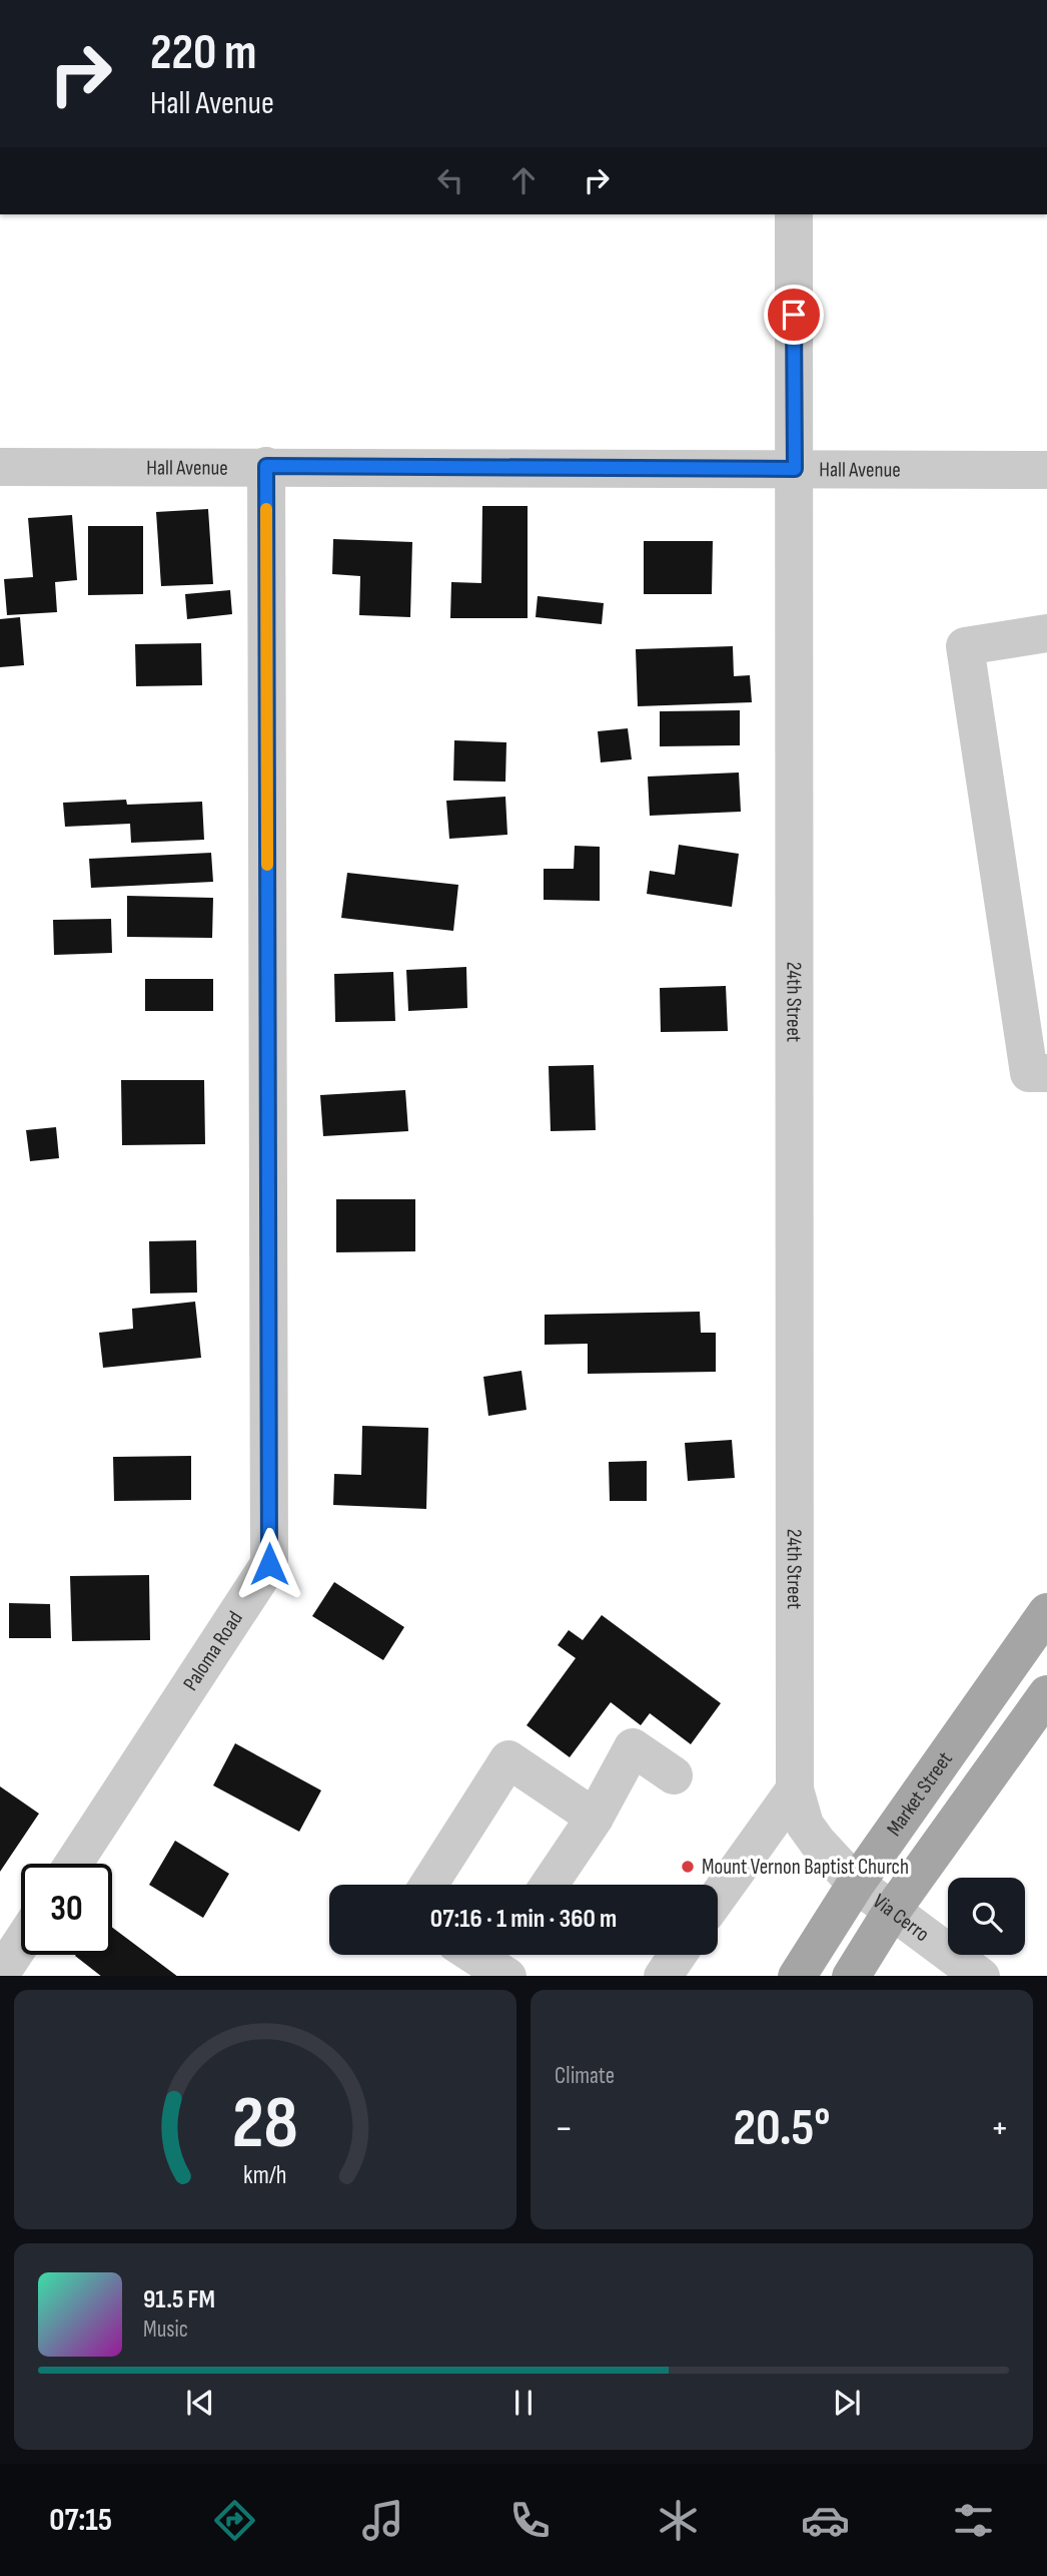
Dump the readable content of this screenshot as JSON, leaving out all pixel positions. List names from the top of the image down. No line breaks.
{"streets":{"main road":["Market Street"],"street":["Hall Avenue","24th Street","Paloma Road","Via Cerro"]},"crossings":[["Hall Avenue","24th Street"],["Hall Avenue","Paloma Road"],["24th Street","Market Street"],["24th Street","Via Cerro"],["Market Street","Via Cerro"]],"places":["Mount Vernon Baptist Church"],"page":{"turn":["220 m","Hall Avenue"],"limit":"30","trip":"07:16 · 1 min · 360 m","tile":"Climate","heat":["−","20.5°","+"],"song":["91.5 FM","Music"],"tabs":"07:15","gauge":["28","km/h"]}}
